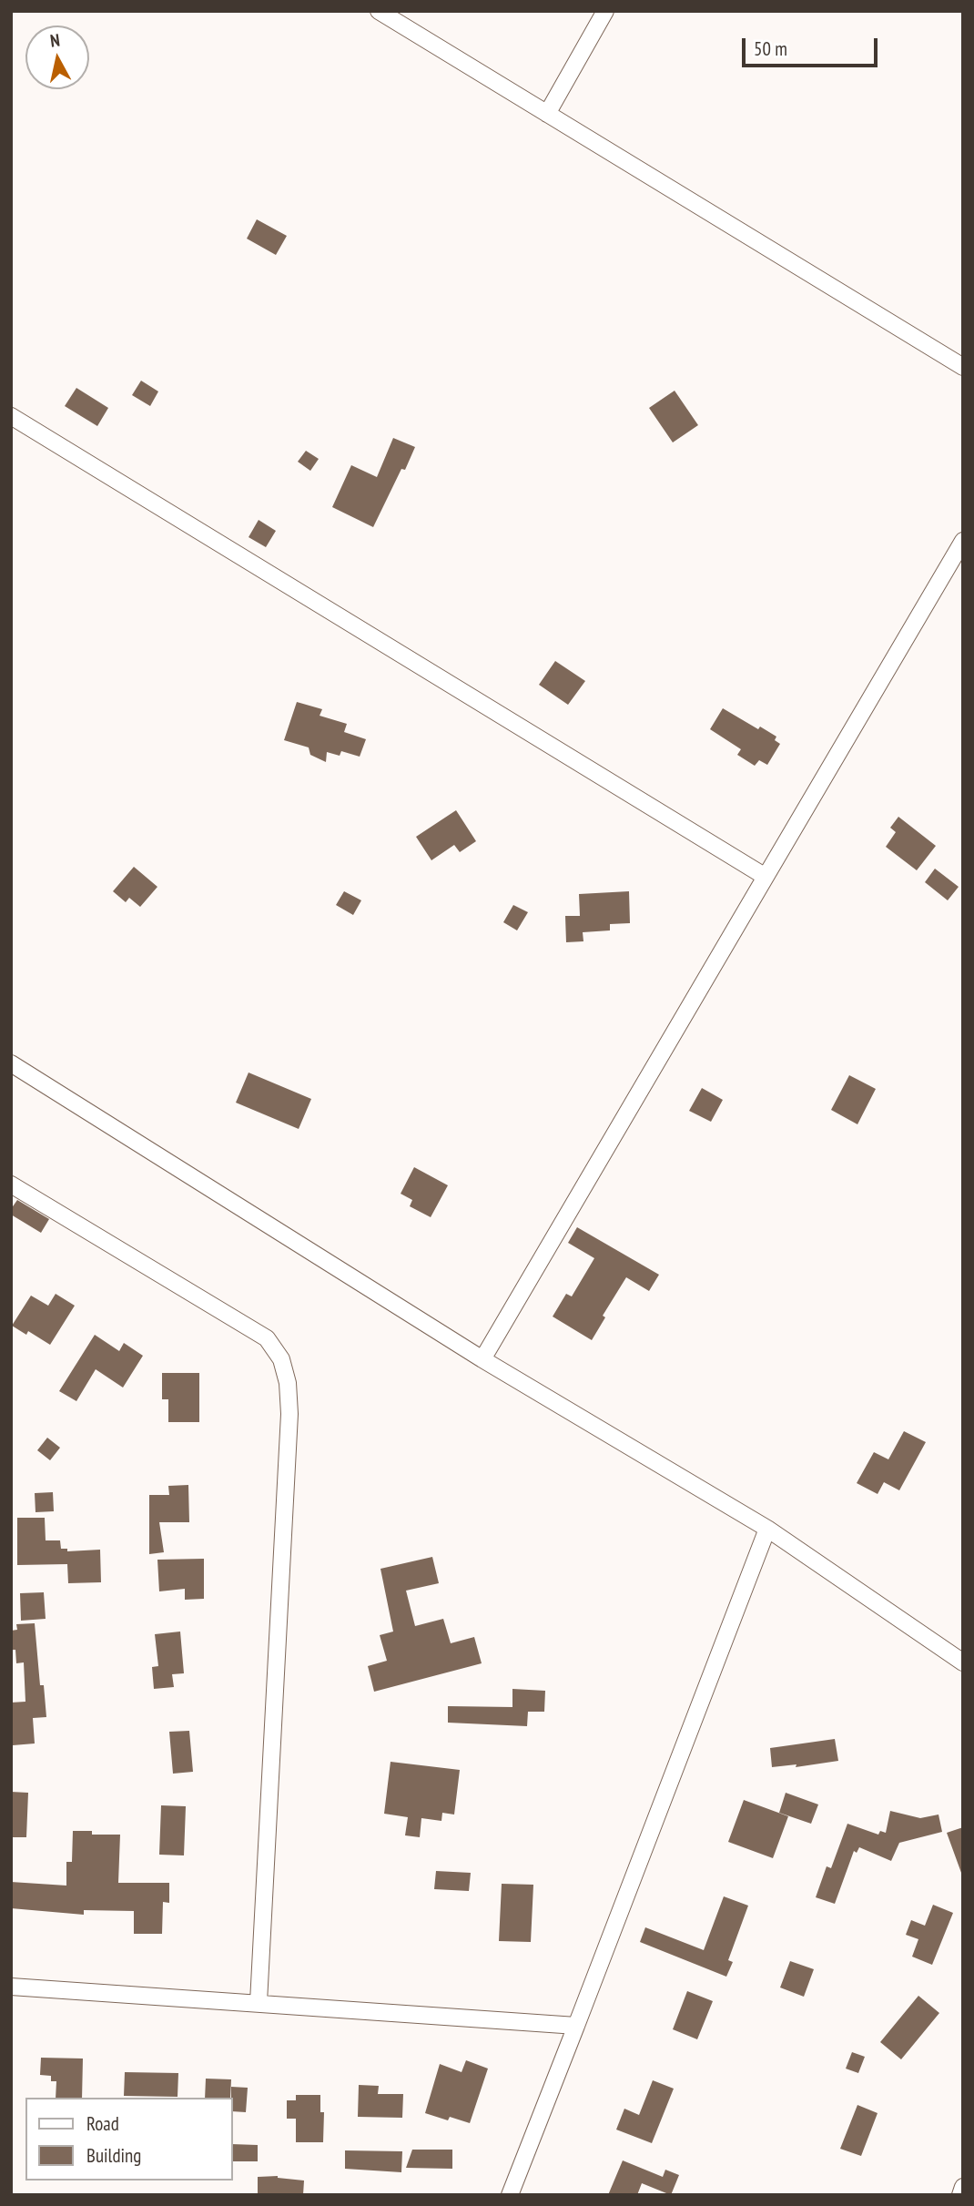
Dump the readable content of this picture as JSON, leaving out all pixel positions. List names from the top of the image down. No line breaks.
{"legend":["Road","Building"],"scale_bar":"50 m","north":"top"}
